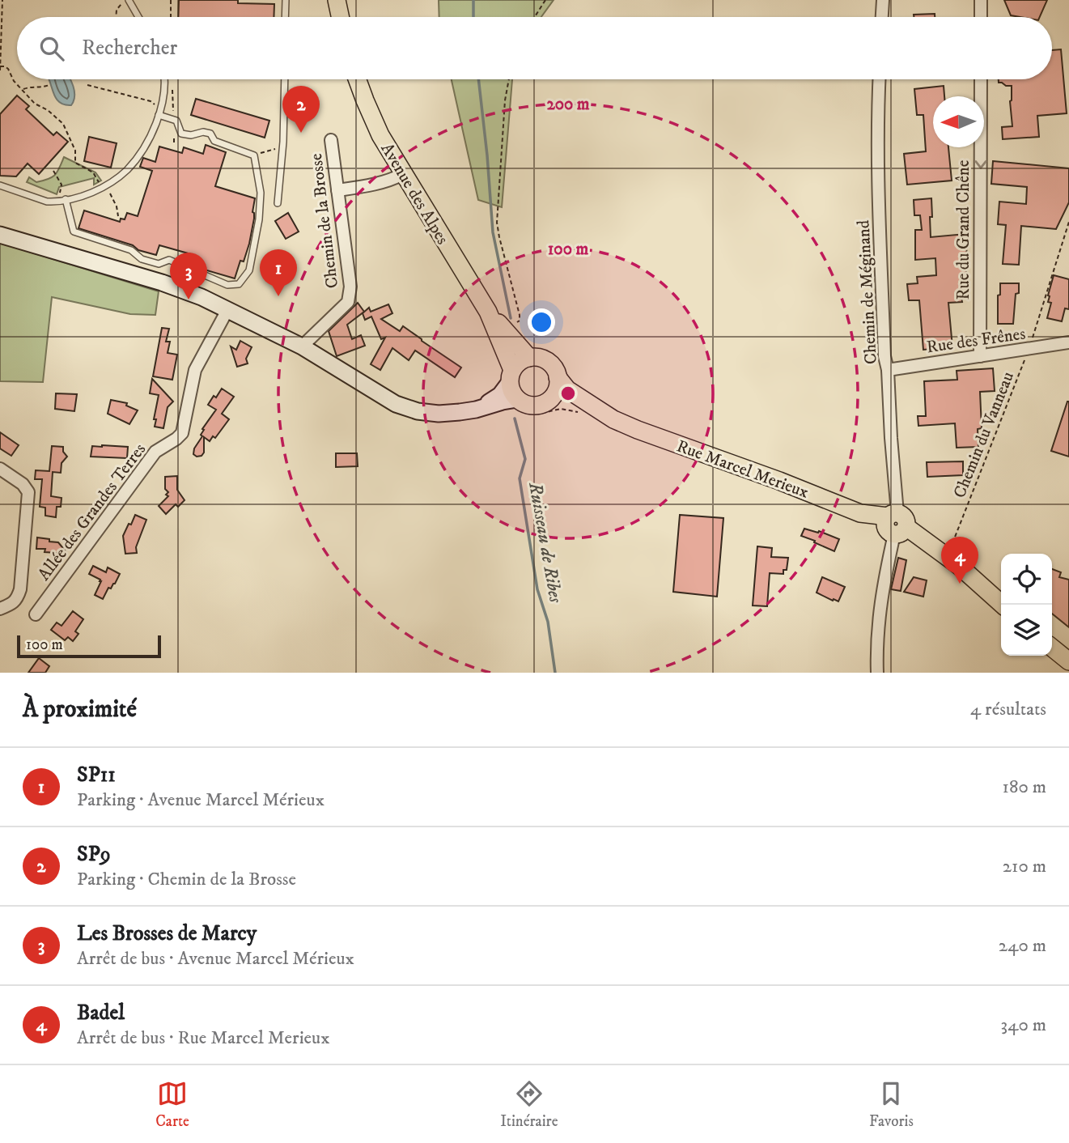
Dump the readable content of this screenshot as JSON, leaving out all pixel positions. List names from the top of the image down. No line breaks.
{"streets":{"main road":["Avenue des Alpes","Rue Marcel Merieux"],"street":["Chemin de la Brosse","Rue du Grand Chêne","Chemin de Méginand","Rue des Frênes","Allée des Grandes Terres"],"path":["Chemin du Vanneau"]},"crossings":[["Avenue des Alpes","Rue Marcel Merieux"],["Rue du Grand Chêne","Rue des Frênes"],["Chemin de Méginand","Rue des Frênes"],["Chemin de Méginand","Rue Marcel Merieux"],["Rue des Frênes","Chemin du Vanneau"],["Chemin du Vanneau","Rue Marcel Merieux"]],"one_way":["Rue du Grand Chêne"],"water":["Ruisseau de Ribes"],"scale_bar":"100 m","north":"left","page":{"search":"Rechercher","pins":["2","1","3","4"],"scale":"100 m","heading":["À proximité","4 résultats"],"list":[{"mark":"1","name":"SP11","note":"Parking · Avenue Marcel Mérieux","value":"180 m"},{"mark":"2","name":"SP9","note":"Parking · Chemin de la Brosse","value":"210 m"},{"mark":"3","name":"Les Brosses de Marcy","note":"Arrêt de bus · Avenue Marcel Mérieux","value":"240 m"},{"mark":"4","name":"Badel","note":"Arrêt de bus · Rue Marcel Merieux","value":"340 m"}],"nav":["Carte","Itinéraire","Favoris"]},"rings":["200 m","100 m"]}
